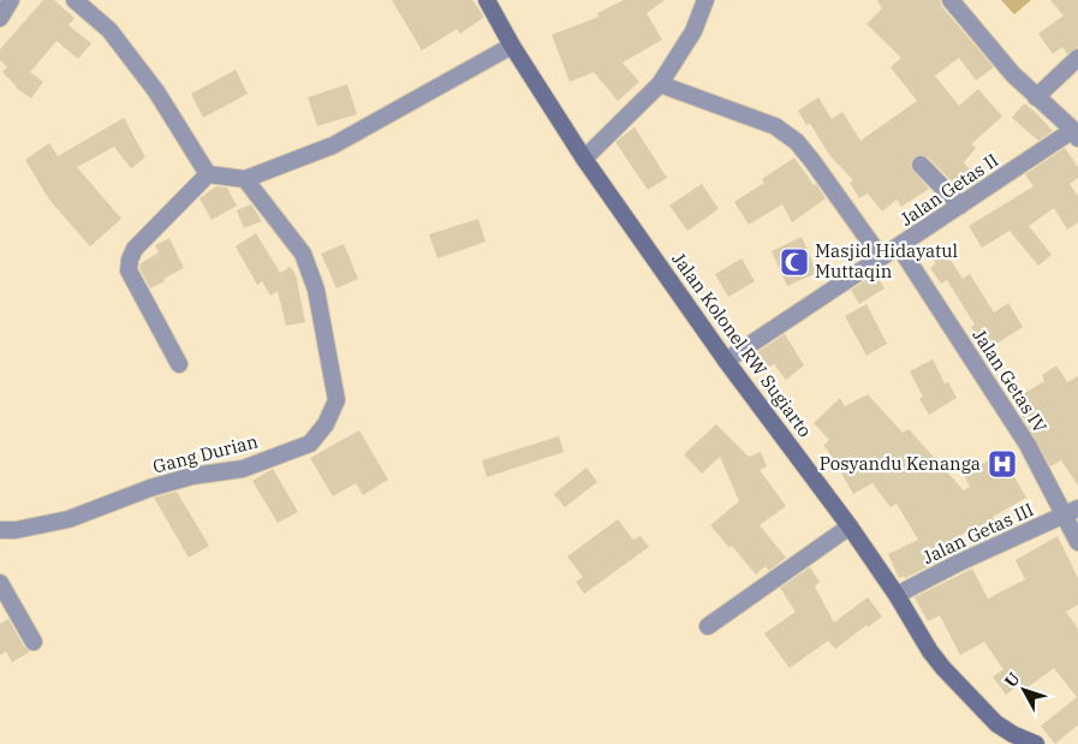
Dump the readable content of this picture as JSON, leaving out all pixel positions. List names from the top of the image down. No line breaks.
{"streets":{"main road":["Jalan Kolonel RW Sugiarto"],"street":["Jalan Getas II","Jalan Getas IV","Gang Durian","Jalan Getas III"]},"crossings":[["Jalan Getas II","Jalan Kolonel RW Sugiarto"],["Jalan Getas II","Jalan Getas IV"],["Jalan Kolonel RW Sugiarto","Jalan Getas III"],["Jalan Getas IV","Jalan Getas III"]],"places":{"mosque":["Masjid Hidayatul Muttaqin"],"hospital":["Posyandu Kenanga"]},"north":"top left"}
